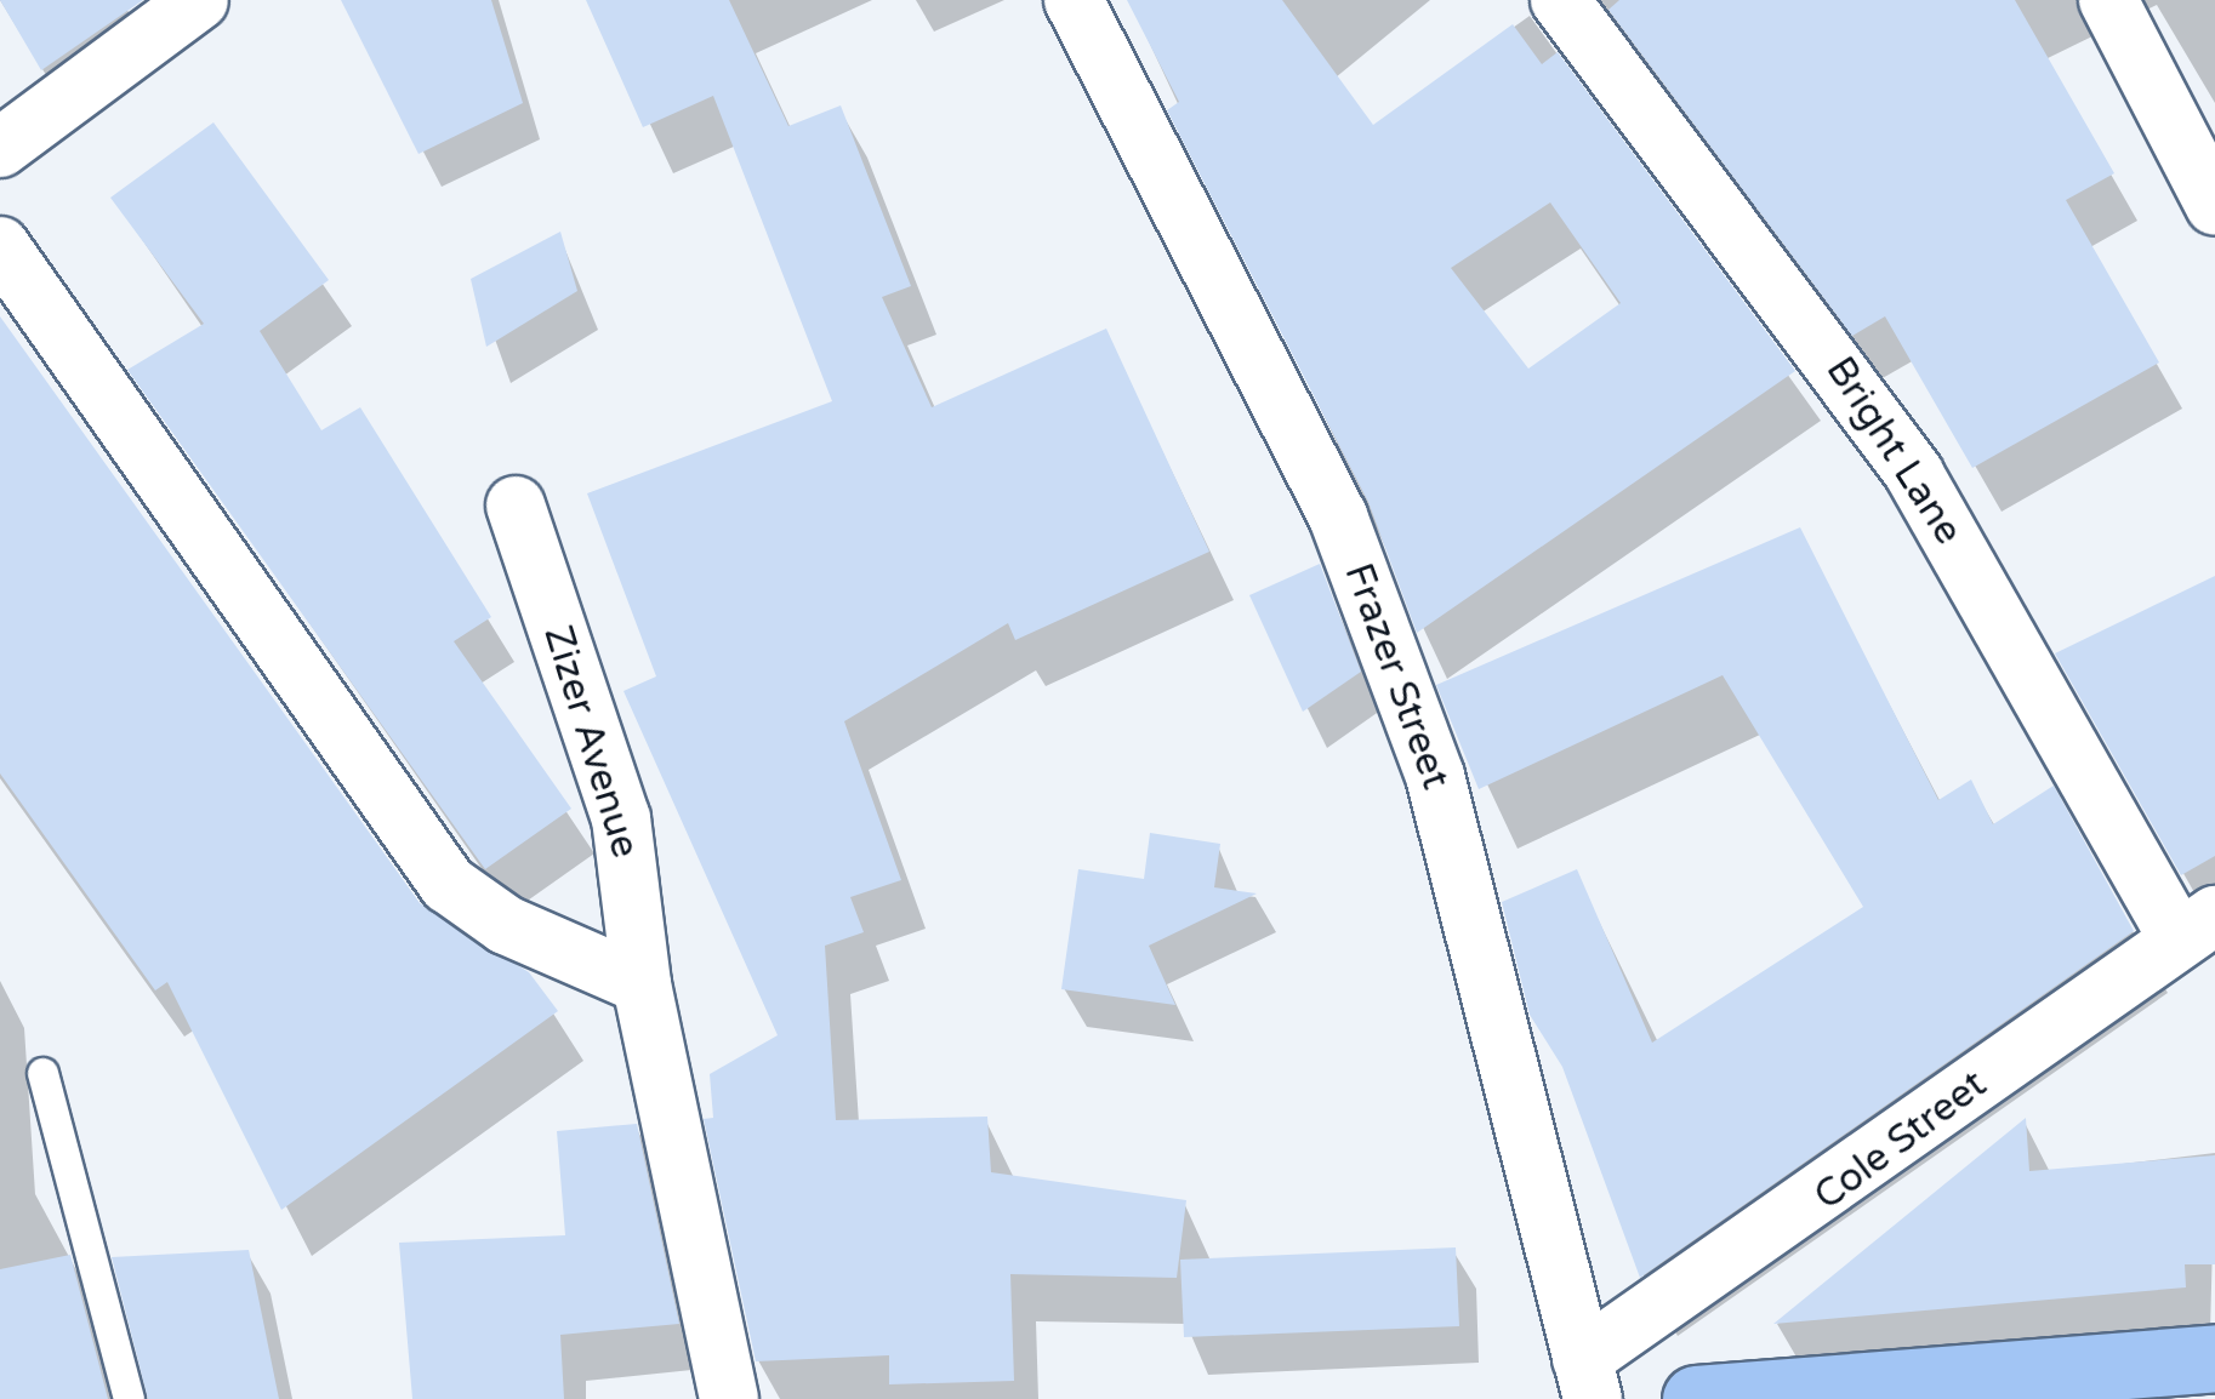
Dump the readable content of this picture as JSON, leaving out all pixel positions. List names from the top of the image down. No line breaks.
{"streets":{"street":["Bright Lane","Frazer Street","Zizer Avenue","Cole Street"]},"crossings":[["Bright Lane","Cole Street"],["Frazer Street","Cole Street"]]}
